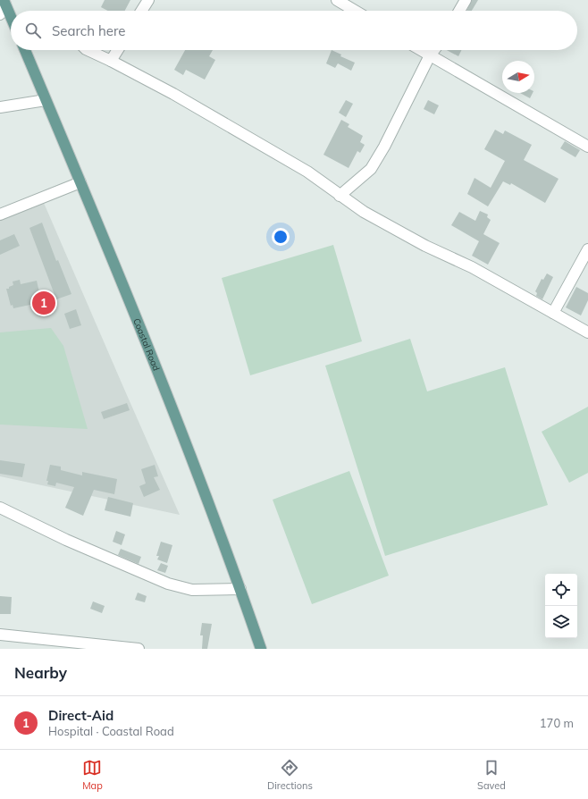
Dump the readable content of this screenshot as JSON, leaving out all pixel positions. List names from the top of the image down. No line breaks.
{"streets":{"main road":["Coastal Road"]},"north":"right","page":{"search":"Search here","pins":"1","heading":"Nearby","list":[{"mark":"1","name":"Direct-Aid","note":"Hospital · Coastal Road","value":"170 m"}],"nav":["Map","Directions","Saved"]}}
